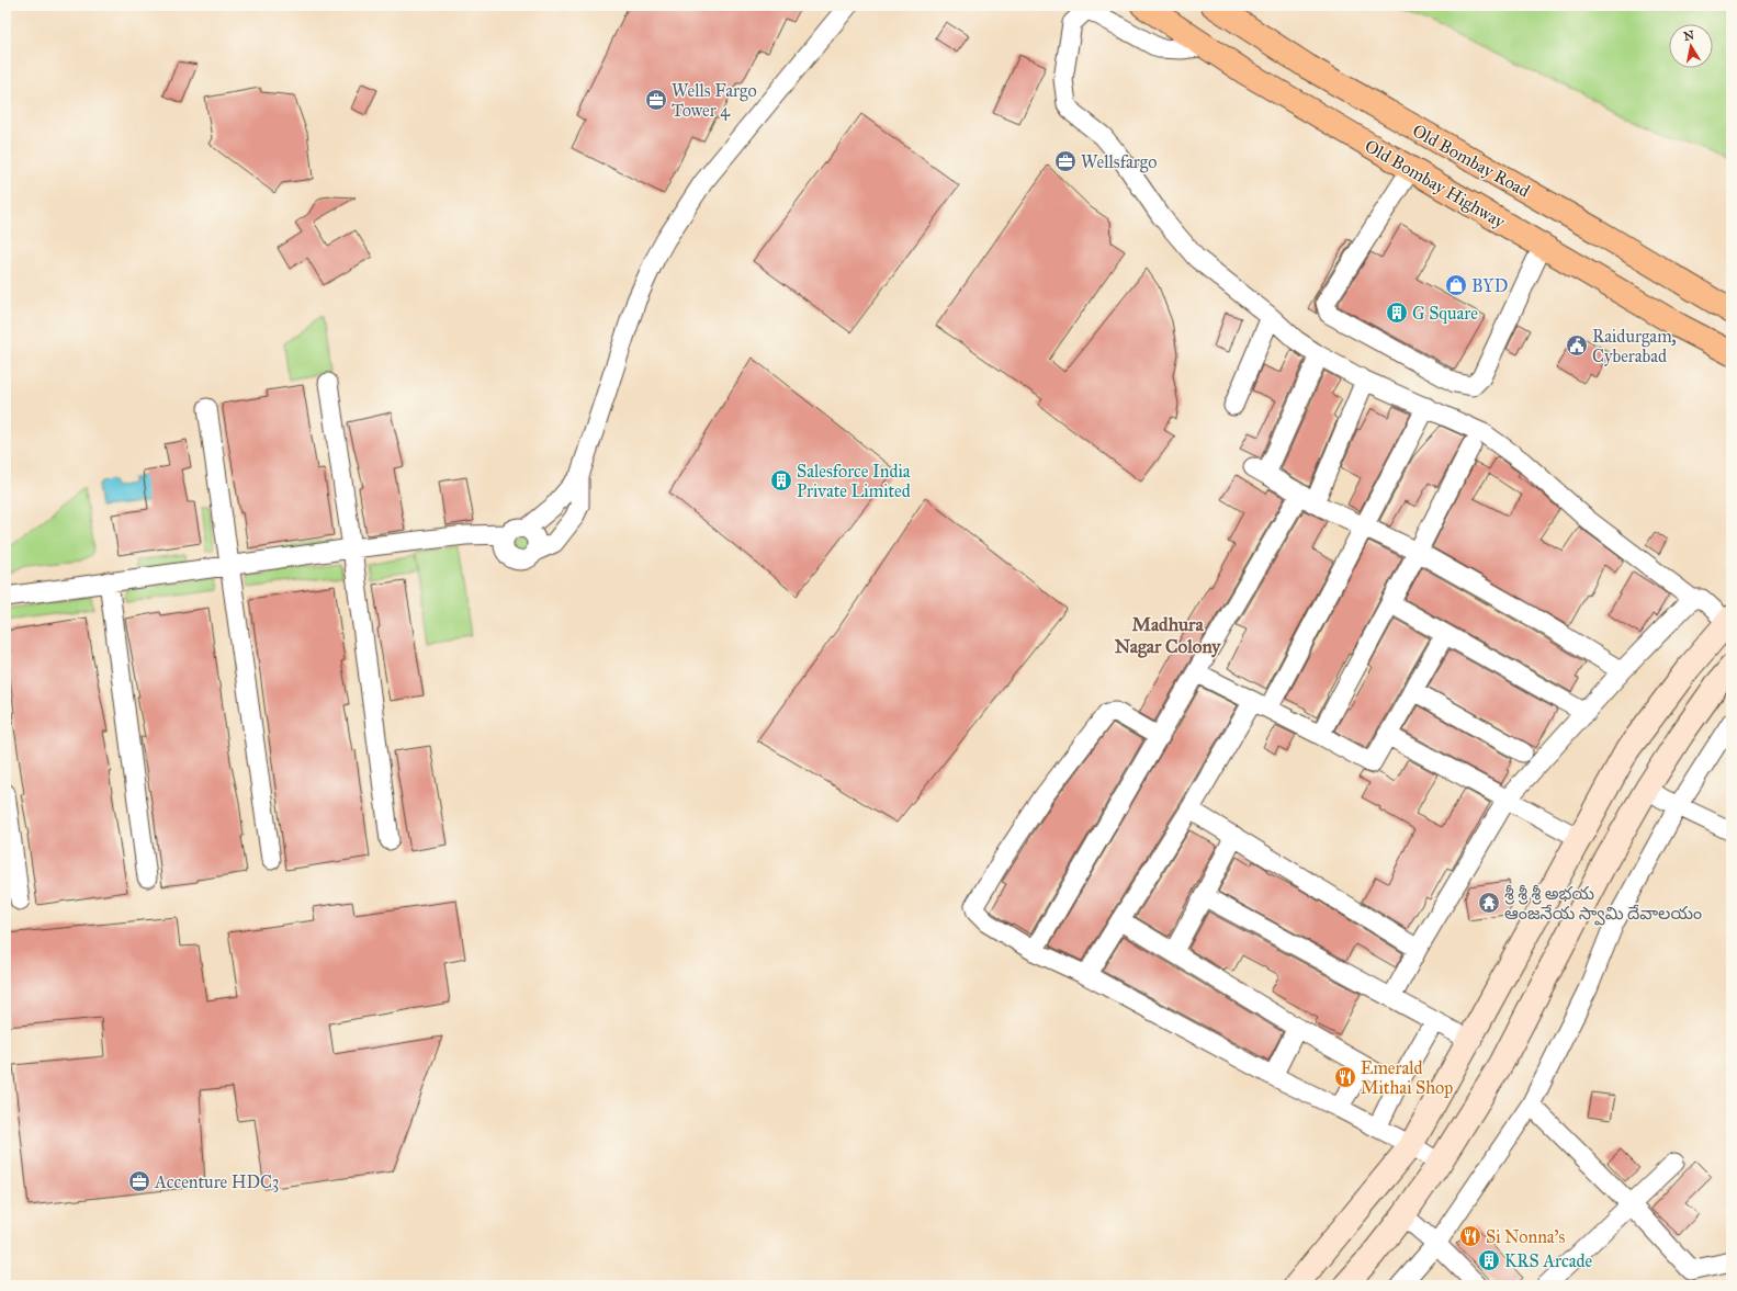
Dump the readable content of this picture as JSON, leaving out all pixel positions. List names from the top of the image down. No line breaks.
{"streets":{"main road":["Old Bombay Road","Old Bombay Highway"]},"districts":["Madhura Nagar Colony"],"places":{"office":["Wells Fargo Tower 4","Wellsfargo","Accenture HDC3"],"shop":["BYD"],"building":["G Square","Salesforce India Private Limited","KRS Arcade"],"public building":["Raidurgam, Cyberabad"],"temple":["శ్రీ శ్రీ శ్రీ అభయ ఆంజనేయ స్వామి దేవాలయం"],"restaurant":["Emerald Mithai Shop","Si Nonna's"]},"north":"top"}
